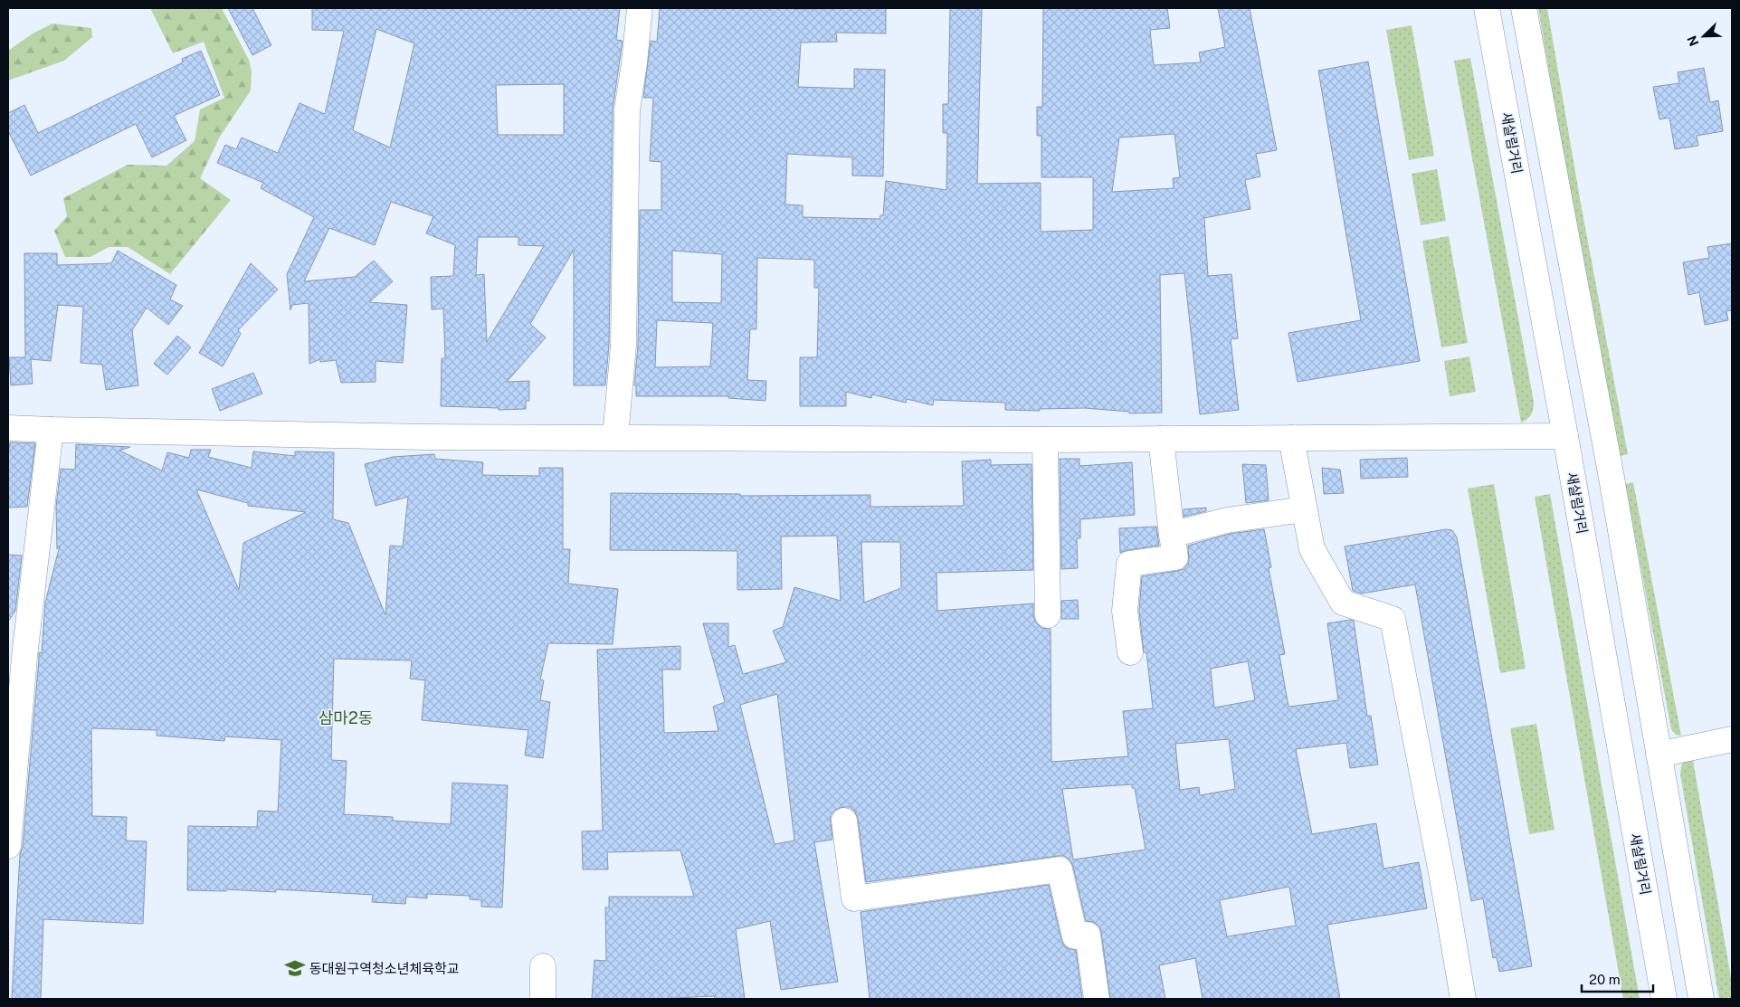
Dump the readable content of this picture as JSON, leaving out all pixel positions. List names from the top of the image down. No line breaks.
{"streets":{"street":["새살림거리"]},"districts":["삼마2동"],"places":{"school or university":["동대원구역청소년체육학교"]},"scale_bar":"20 m","north":"bottom left"}
